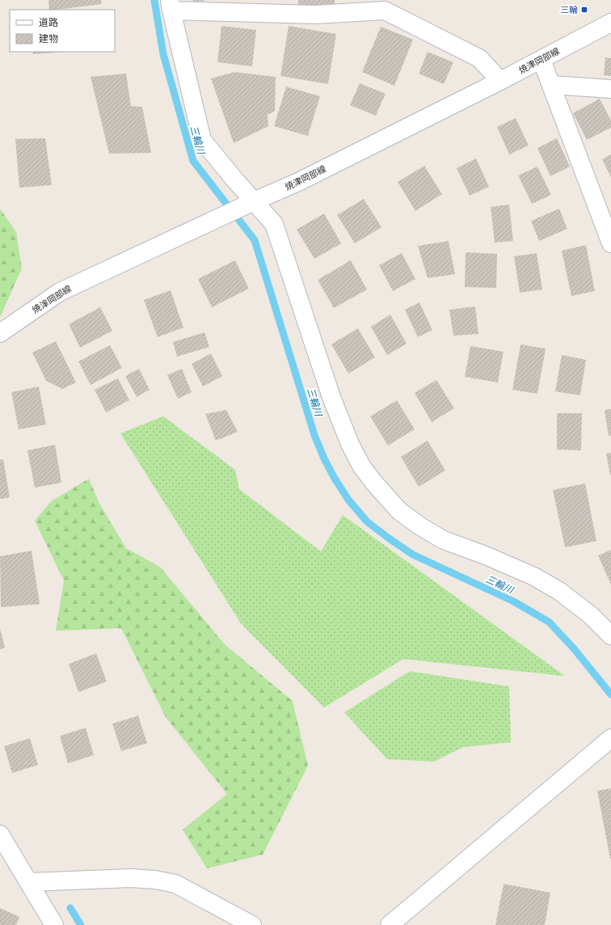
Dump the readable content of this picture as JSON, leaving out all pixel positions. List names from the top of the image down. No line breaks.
{"streets":{"street":["焼津岡部線"]},"water":["三輪川"],"places":{"transit":["三輪"]},"legend":["道路","建物"]}
